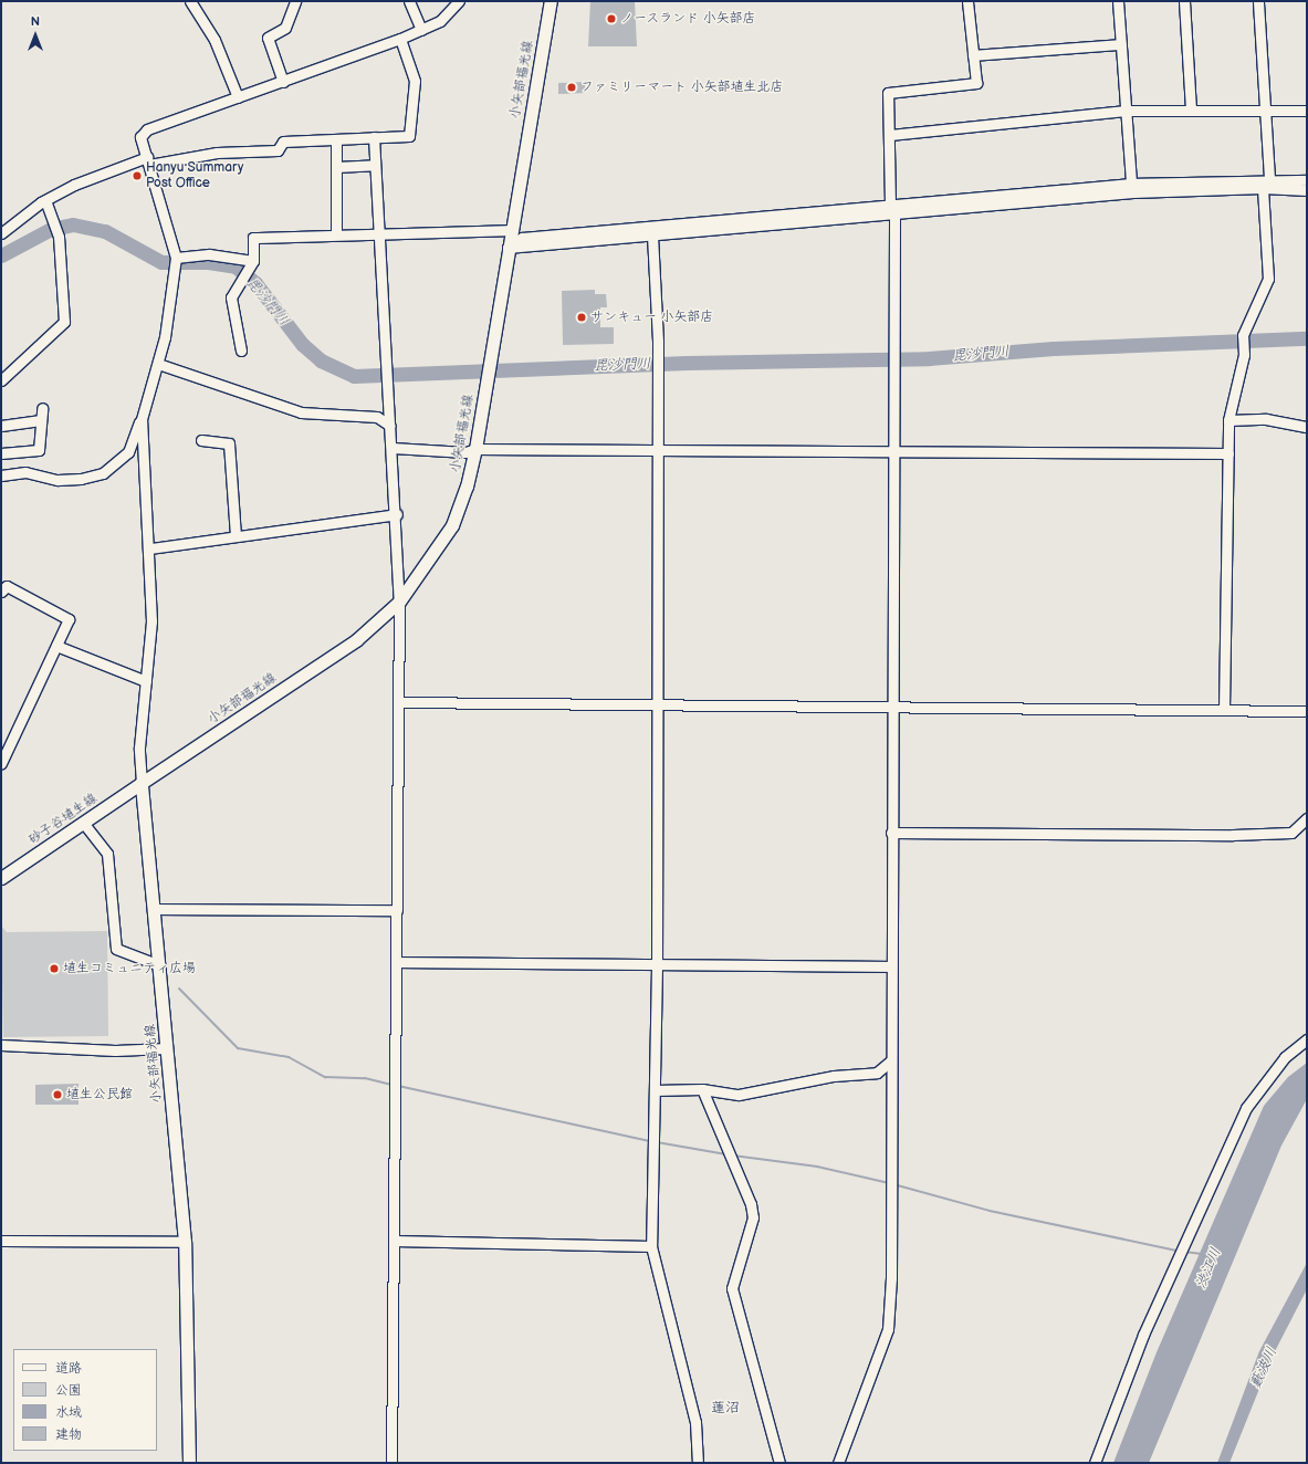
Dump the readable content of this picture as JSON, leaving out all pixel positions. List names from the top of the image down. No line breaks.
{"streets":{"main road":["小矢部福光線","砂子谷埴生線"]},"crossings":[["小矢部福光線","砂子谷埴生線"]],"districts":["蓮沼"],"water":["毘沙門川","渋江川","藪波川"],"places":["ノースランド 小矢部店","ファミリーマート 小矢部埴生北店","Hanyu Summary Post Office","サンキュー 小矢部店","埴生コミュニティ広場","埴生公民館"],"legend":["道路","公園","水域","建物"],"north":"top"}
